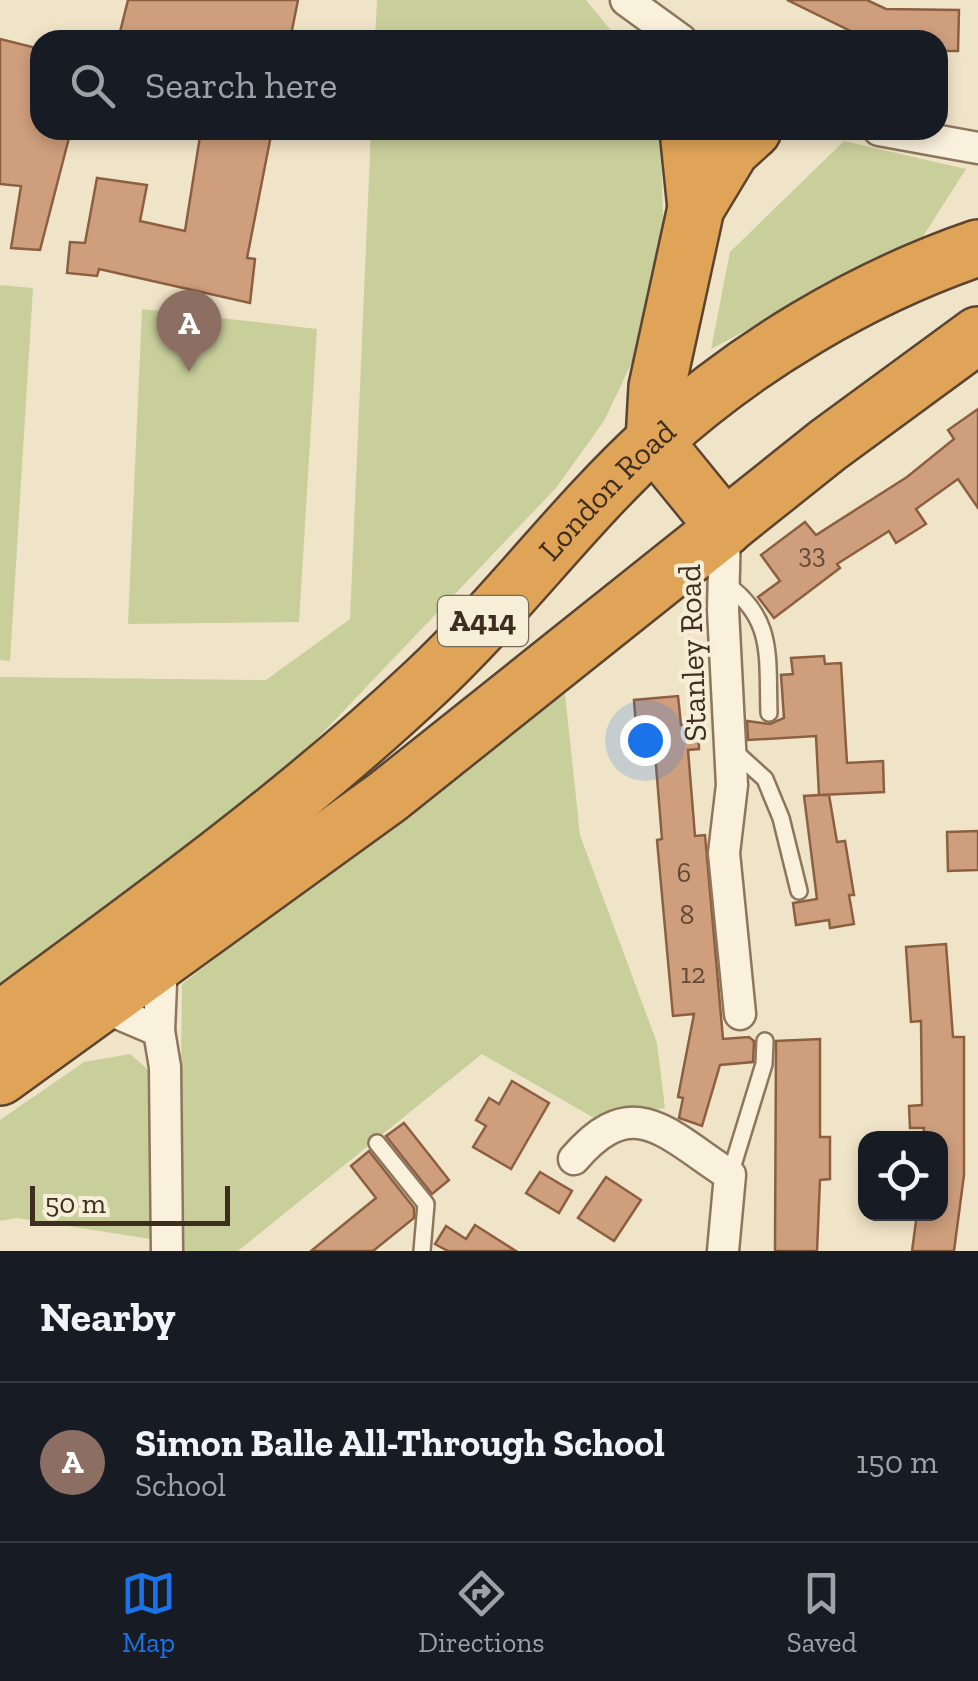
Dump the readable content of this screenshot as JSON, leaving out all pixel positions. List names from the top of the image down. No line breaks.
{"streets":{"highway":["London Road","A414"],"street":["Stanley Road"]},"crossings":[["A414","Stanley Road"]],"house_numbers":["33","6","8","12"],"scale_bar":"50 m","page":{"search":"Search here","pins":"A","scale":"50 m","heading":"Nearby","list":[{"mark":"A","name":"Simon Balle All-Through School","note":"School","value":"150 m"}],"nav":["Map","Directions","Saved"]}}
